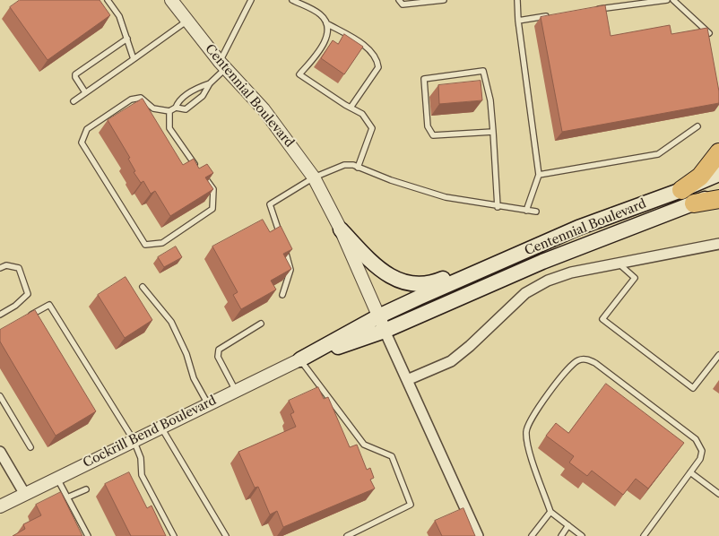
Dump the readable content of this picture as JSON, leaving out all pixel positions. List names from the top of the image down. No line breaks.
{"streets":{"main road":["Centennial Boulevard"],"street":["Cockrill Bend Boulevard"]},"crossings":[["Centennial Boulevard","Cockrill Bend Boulevard"]]}
